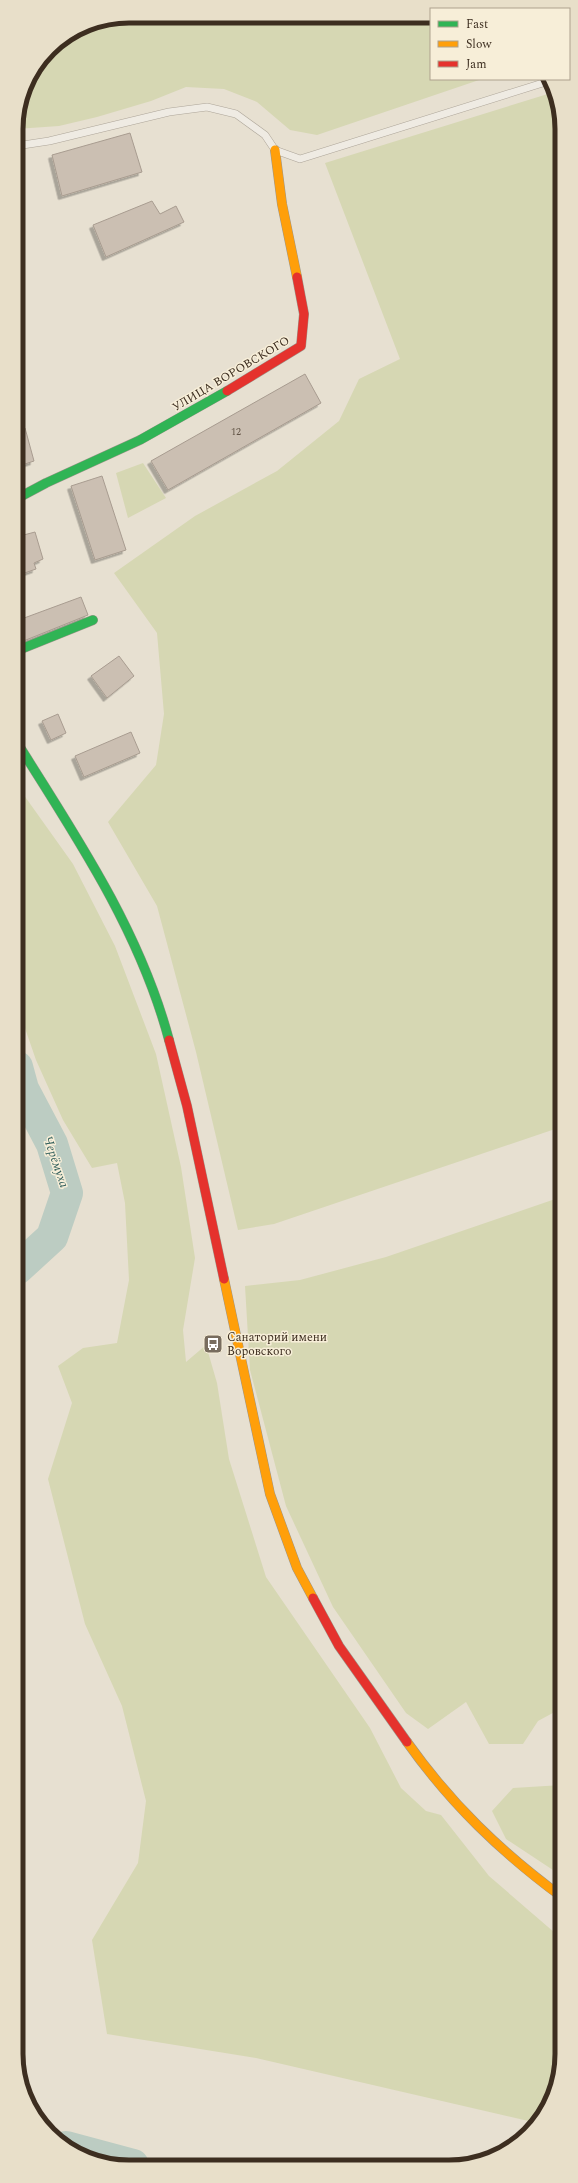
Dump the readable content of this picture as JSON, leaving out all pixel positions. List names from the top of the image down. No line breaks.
{"streets":{"main road":["УЛИЦА ВОРОВСКОГО"]},"water":["Черёмуха"],"places":{"bus stop":["Санаторий имени Воровского"]},"house_numbers":["12"],"legend":["Fast","Slow","Jam"]}
